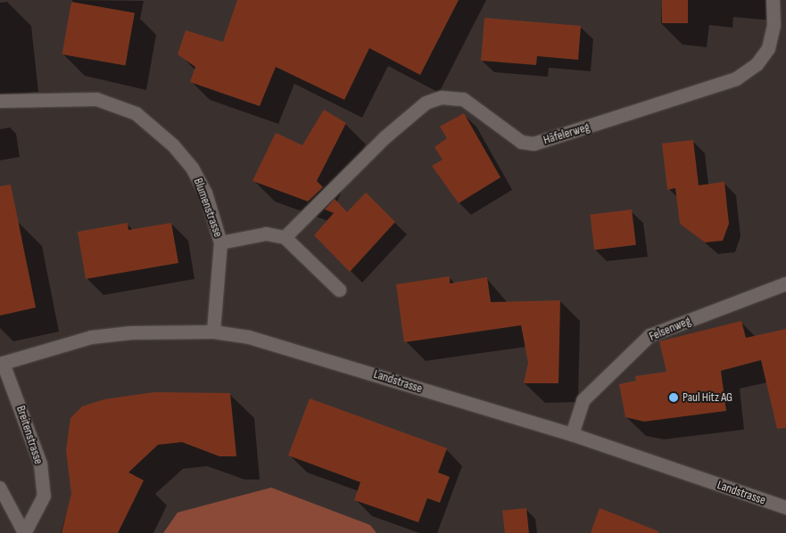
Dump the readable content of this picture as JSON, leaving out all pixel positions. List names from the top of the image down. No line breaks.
{"streets":{"street":["Häfelerweg","Blumenstrasse","Felsenweg","Landstrasse","Breitenstrasse"]},"crossings":[["Blumenstrasse","Landstrasse"],["Felsenweg","Landstrasse"],["Landstrasse","Breitenstrasse"]],"places":["Paul Hitz AG"]}
